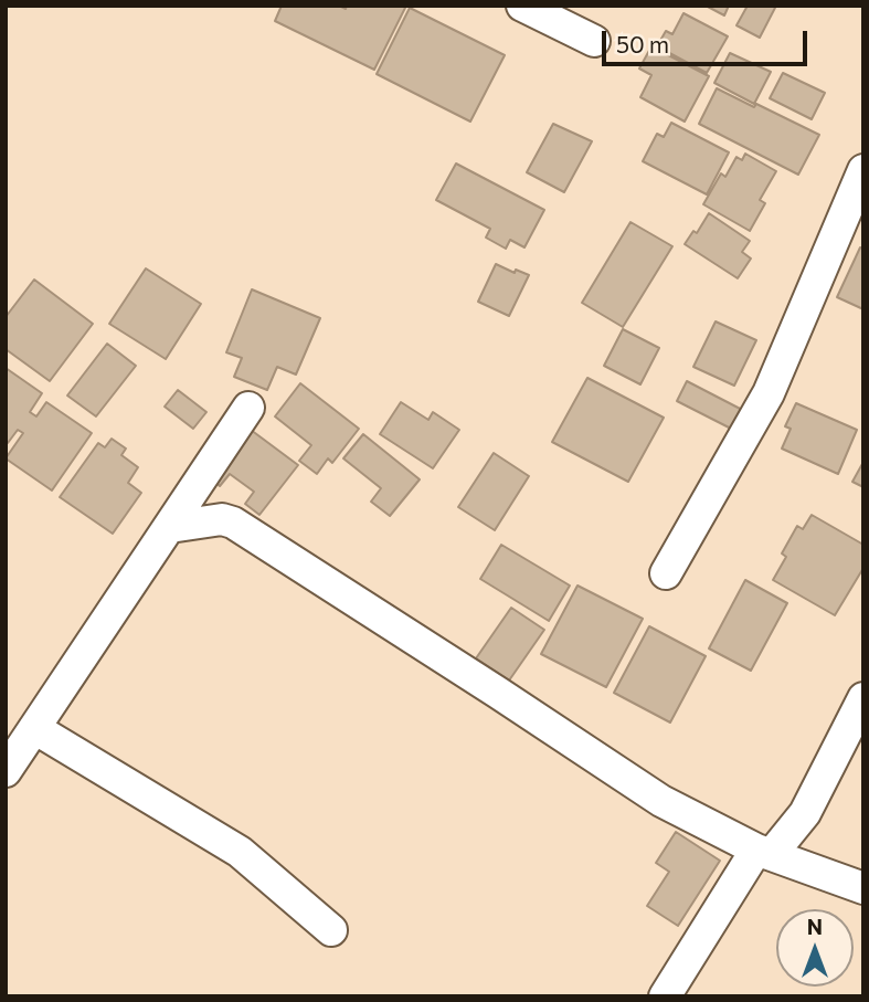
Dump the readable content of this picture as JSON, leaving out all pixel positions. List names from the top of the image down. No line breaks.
{"scale_bar":"50 m","north":"top"}
